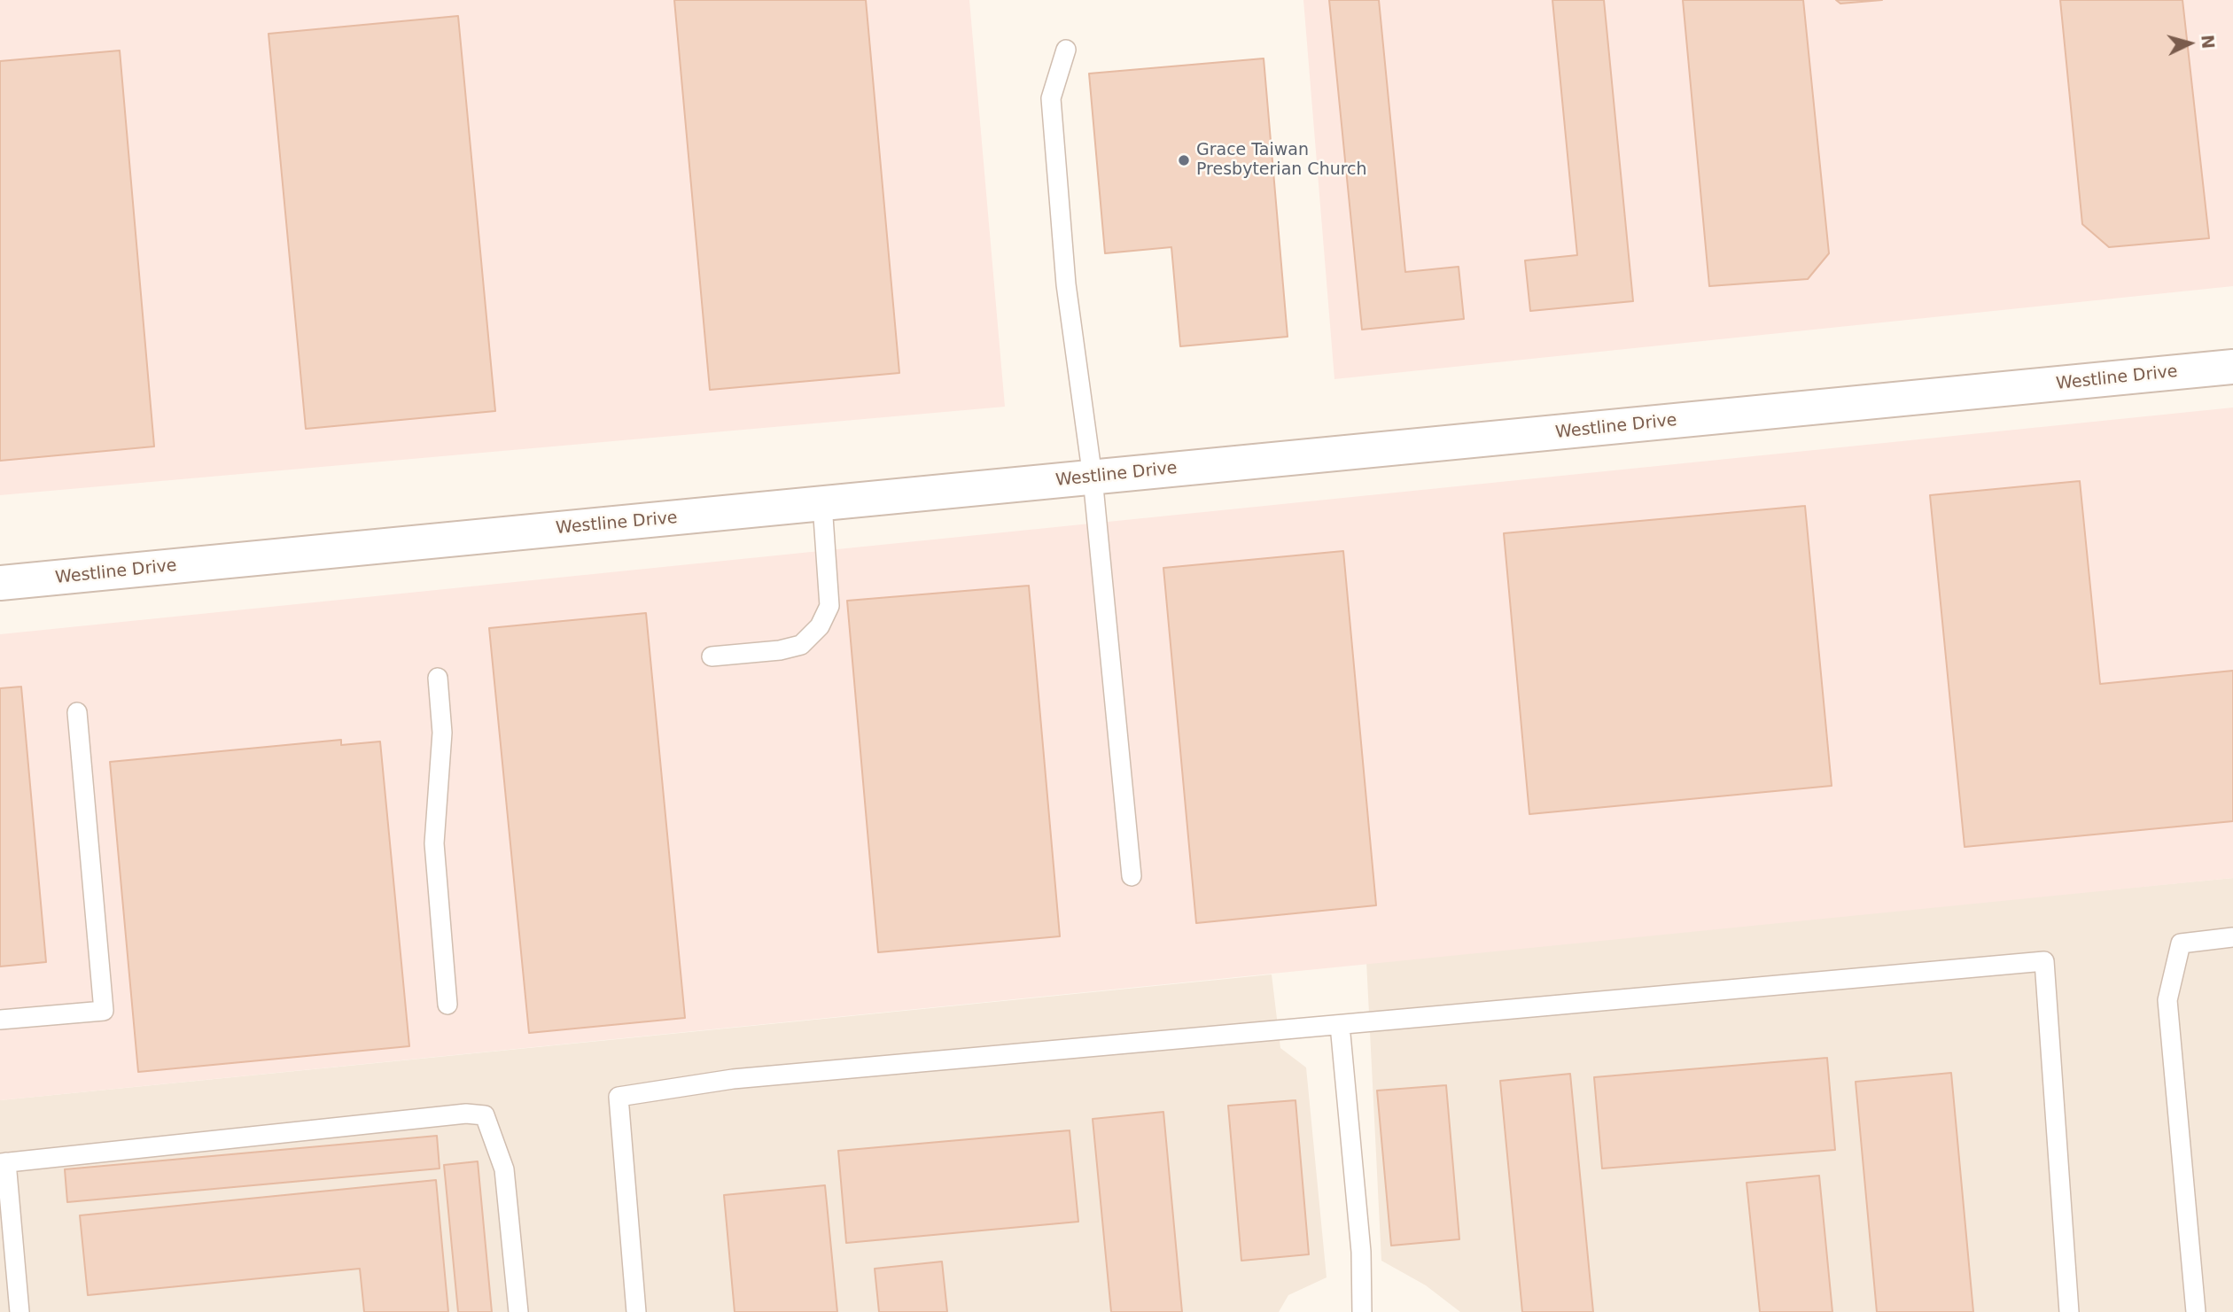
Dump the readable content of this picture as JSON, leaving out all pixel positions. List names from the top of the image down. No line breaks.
{"streets":{"street":["Westline Drive"]},"places":["Grace Taiwan Presbyterian Church"],"north":"right"}
